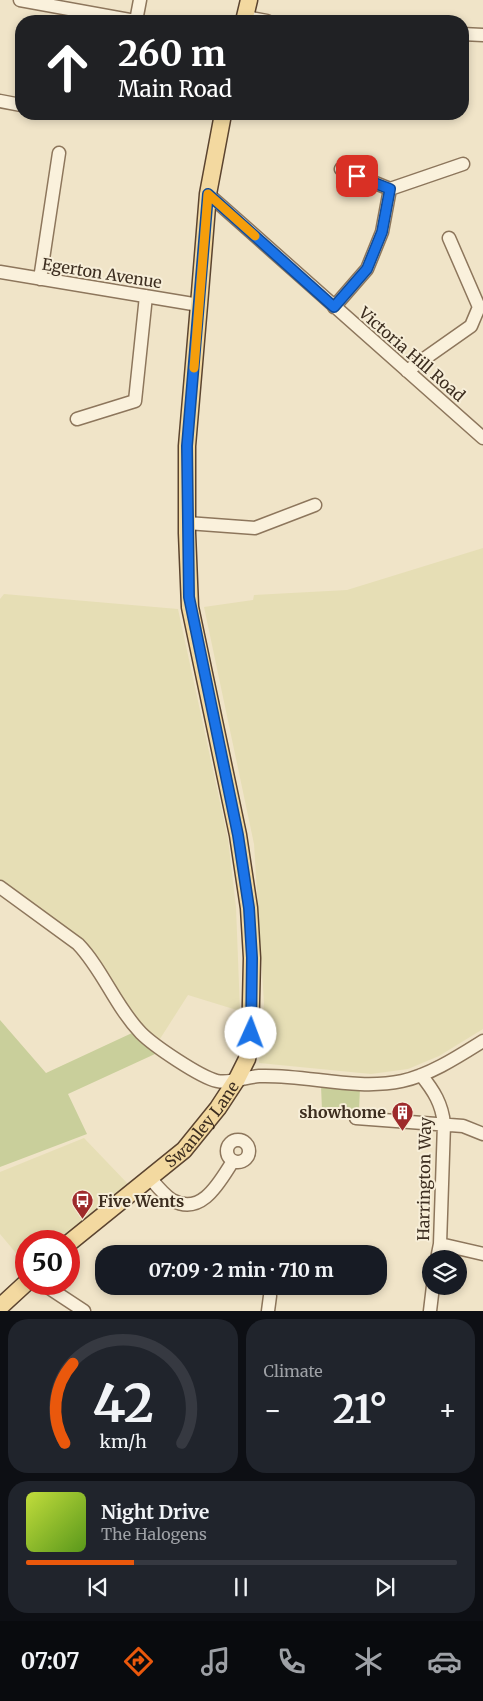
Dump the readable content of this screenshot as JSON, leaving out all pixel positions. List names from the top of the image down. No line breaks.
{"streets":{"main road":["Swanley Lane"],"street":["Egerton Avenue","Victoria Hill Road","Harrington Way"]},"crossings":[["Egerton Avenue","Swanley Lane"],["Victoria Hill Road","Swanley Lane"]],"places":{"building":["showhome"],"bus stop":["Five Wents"]},"page":{"turn":["260 m","Main Road"],"limit":"50","trip":"07:09 · 2 min · 710 m","tile":"Climate","heat":["−","21°","+"],"song":["Night Drive","The Halogens"],"tabs":"07:07","gauge":["42","km/h"]}}
